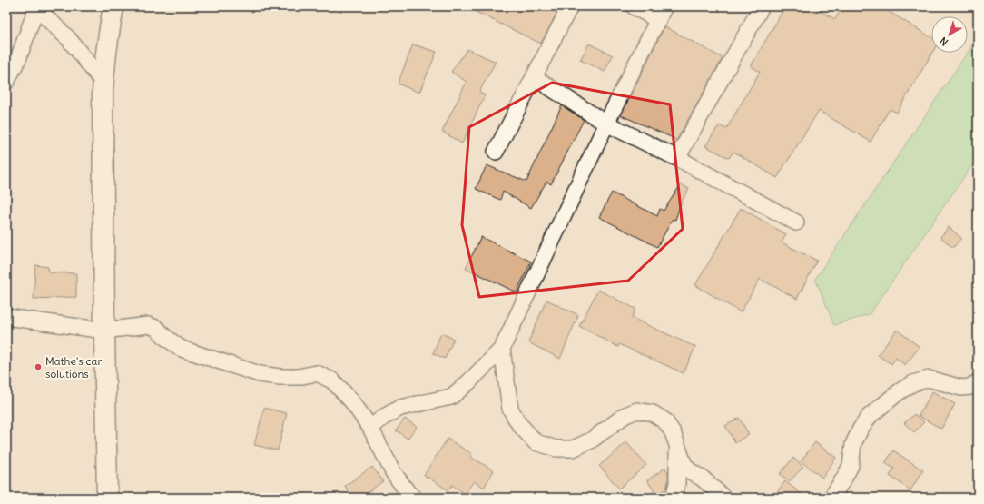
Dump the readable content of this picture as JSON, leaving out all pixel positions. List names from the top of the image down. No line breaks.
{"places":["Mathe's car solutions"],"north":"bottom left"}
